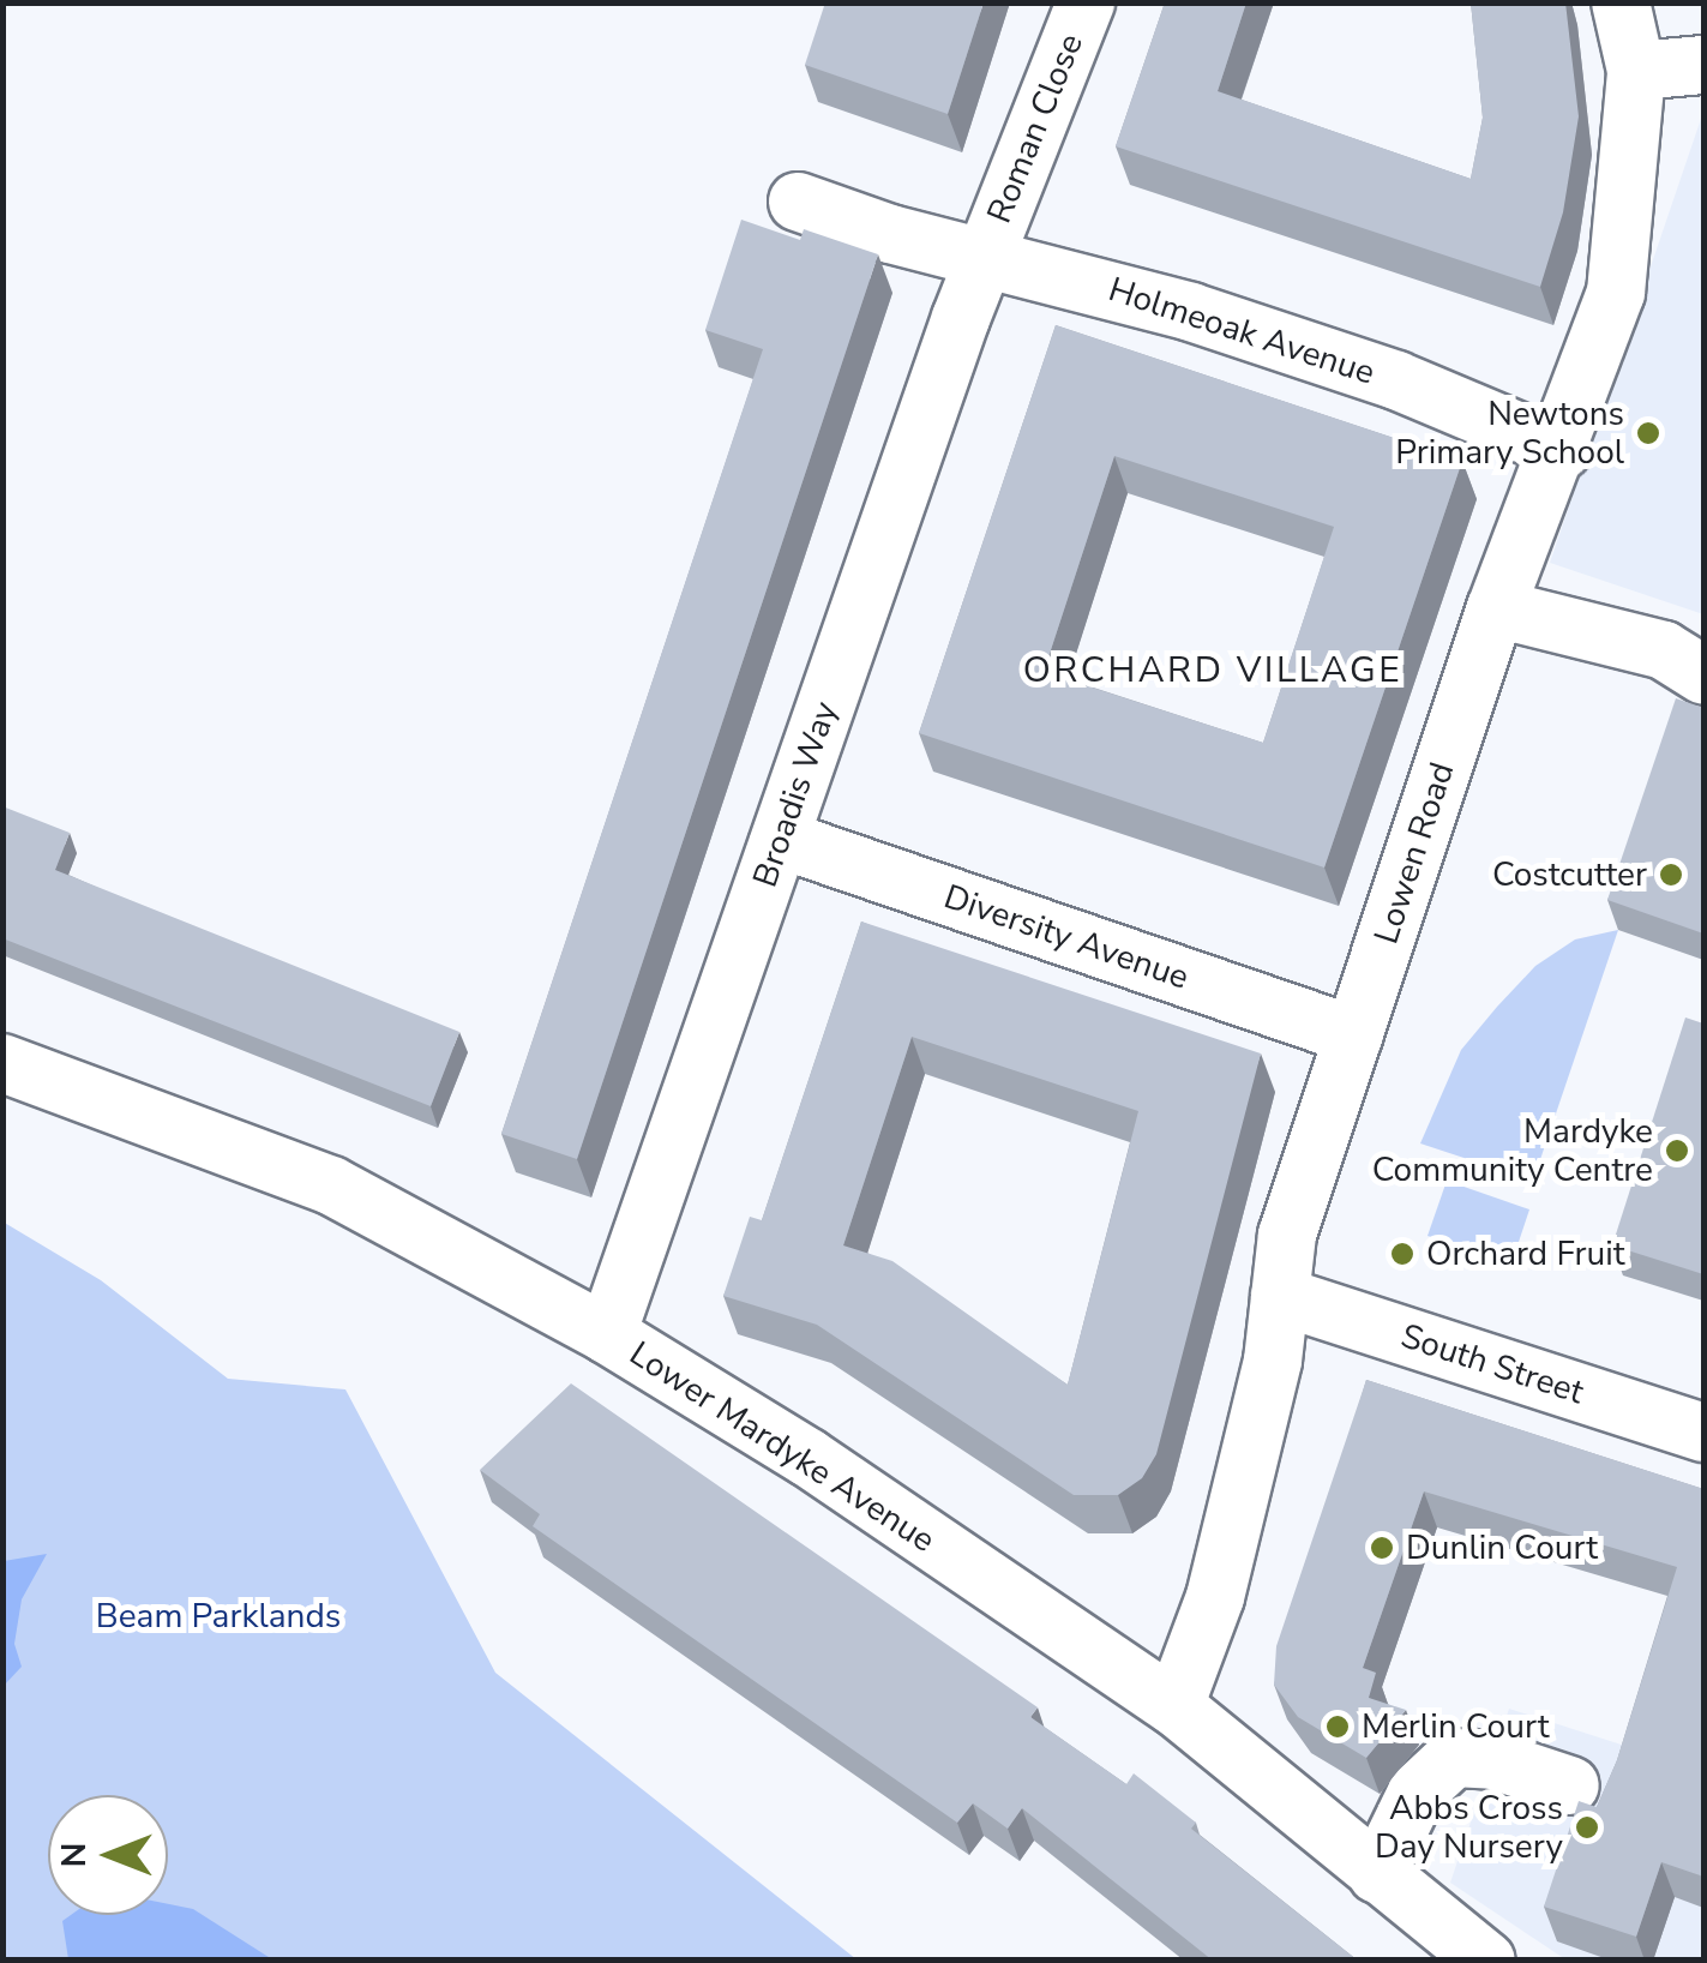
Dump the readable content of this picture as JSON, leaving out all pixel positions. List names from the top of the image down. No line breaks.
{"streets":{"street":["Roman Close","Holmeoak Avenue","Broadis Way","Lowen Road","Diversity Avenue","South Street","Lower Mardyke Avenue"]},"crossings":[["Roman Close","Holmeoak Avenue"],["Roman Close","Broadis Way"],["Holmeoak Avenue","Broadis Way"],["Holmeoak Avenue","Lowen Road"],["Broadis Way","Diversity Avenue"],["Broadis Way","Lower Mardyke Avenue"],["Lowen Road","Diversity Avenue"],["Lowen Road","South Street"],["Lowen Road","Lower Mardyke Avenue"]],"districts":["ORCHARD VILLAGE"],"parks":["Beam Parklands"],"places":["Newtons Primary School","Costcutter","Mardyke Community Centre","Orchard Fruit","Dunlin Court","Merlin Court","Abbs Cross Day Nursery"],"north":"left"}
